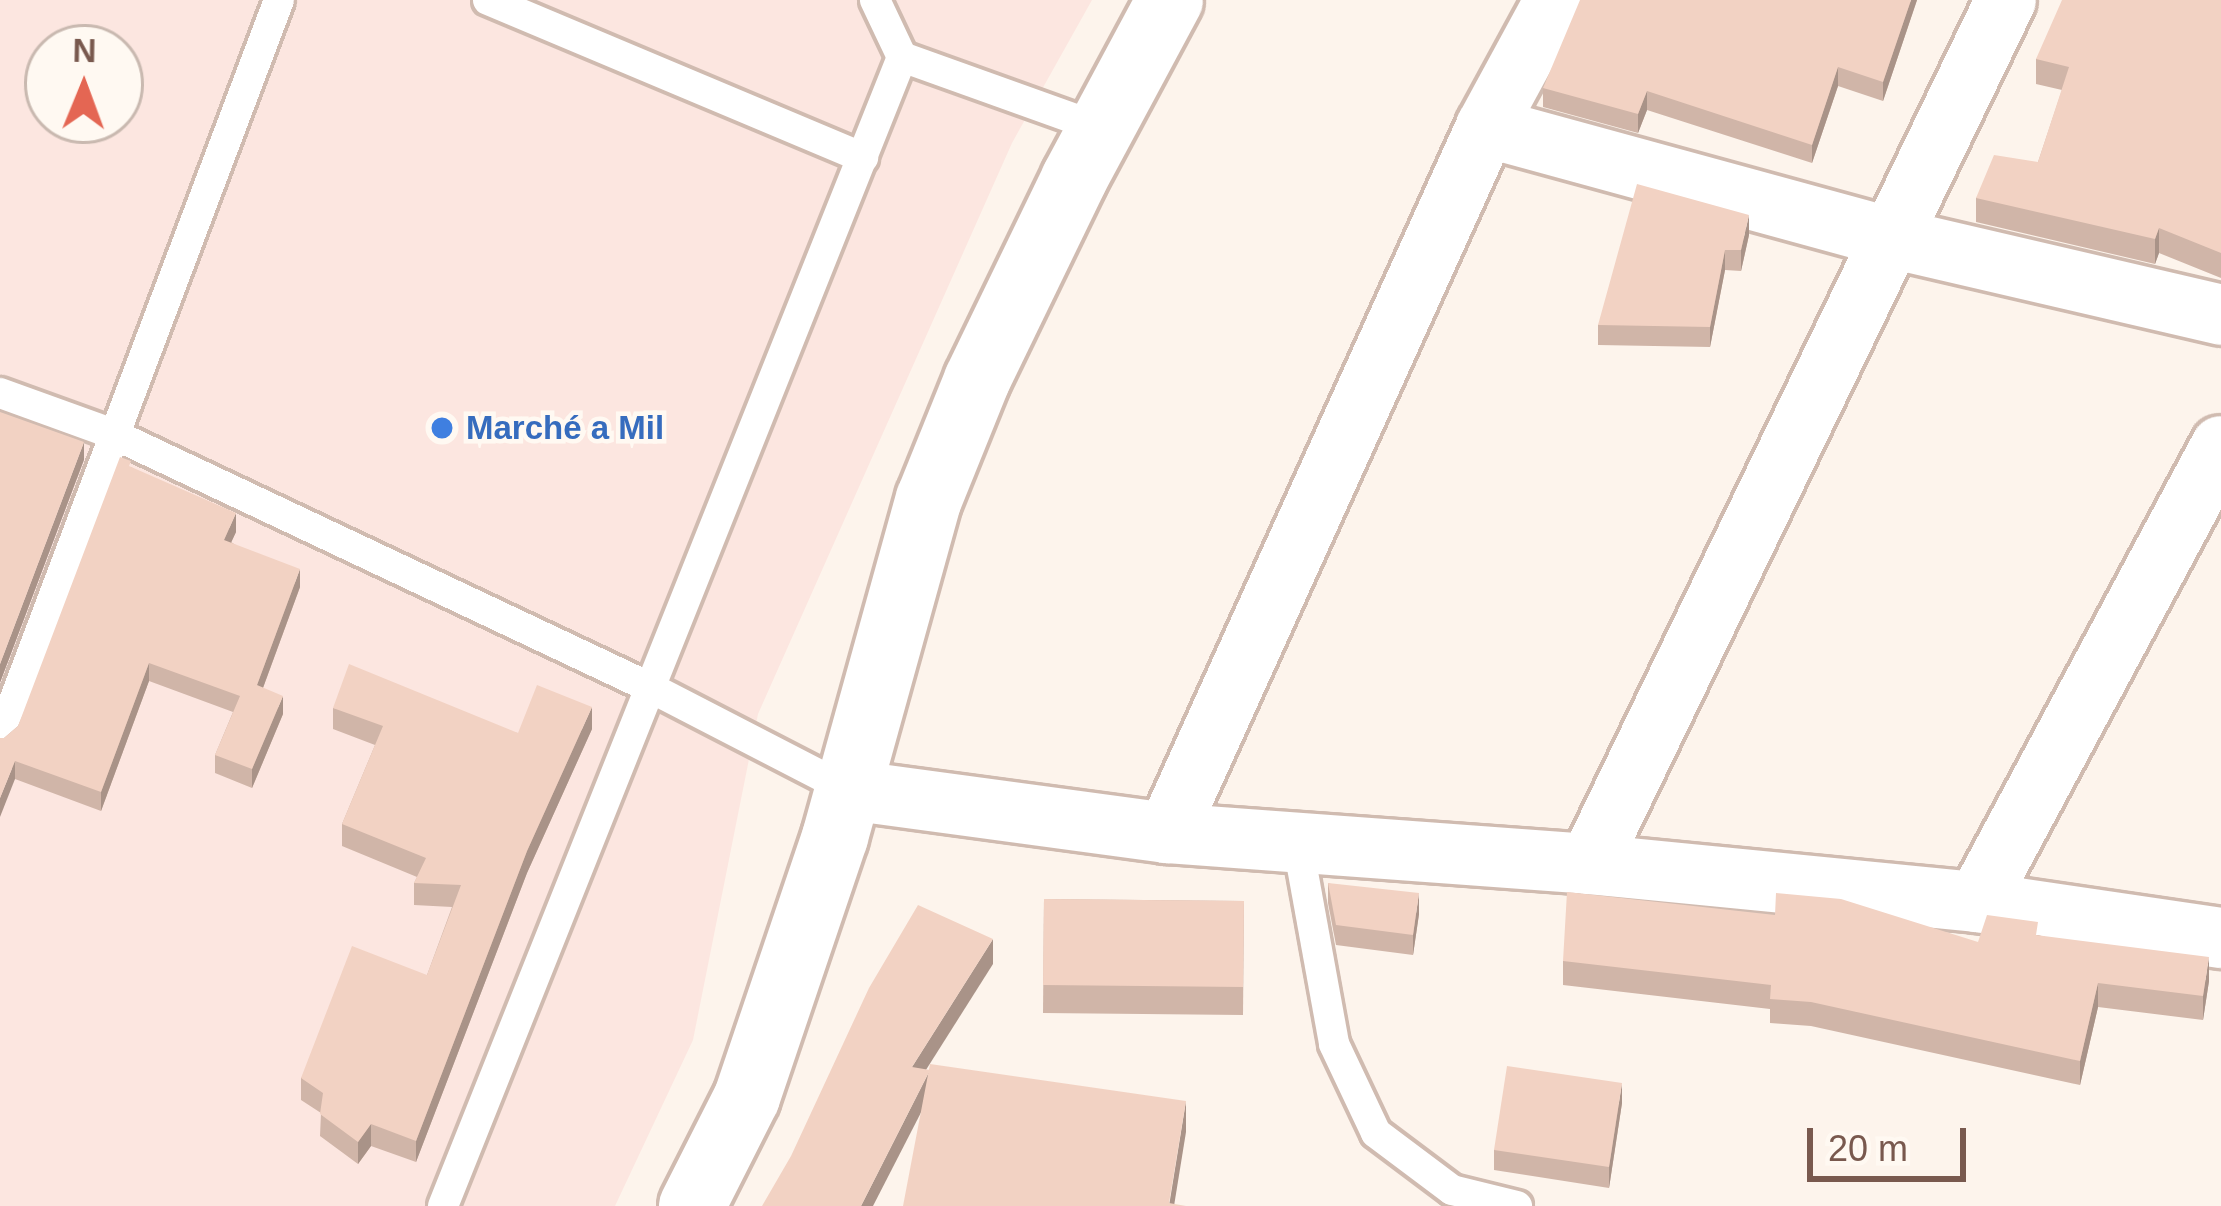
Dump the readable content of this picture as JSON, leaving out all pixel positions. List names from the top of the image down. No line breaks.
{"places":["Marché a Mil"],"scale_bar":"20 m","north":"top"}
